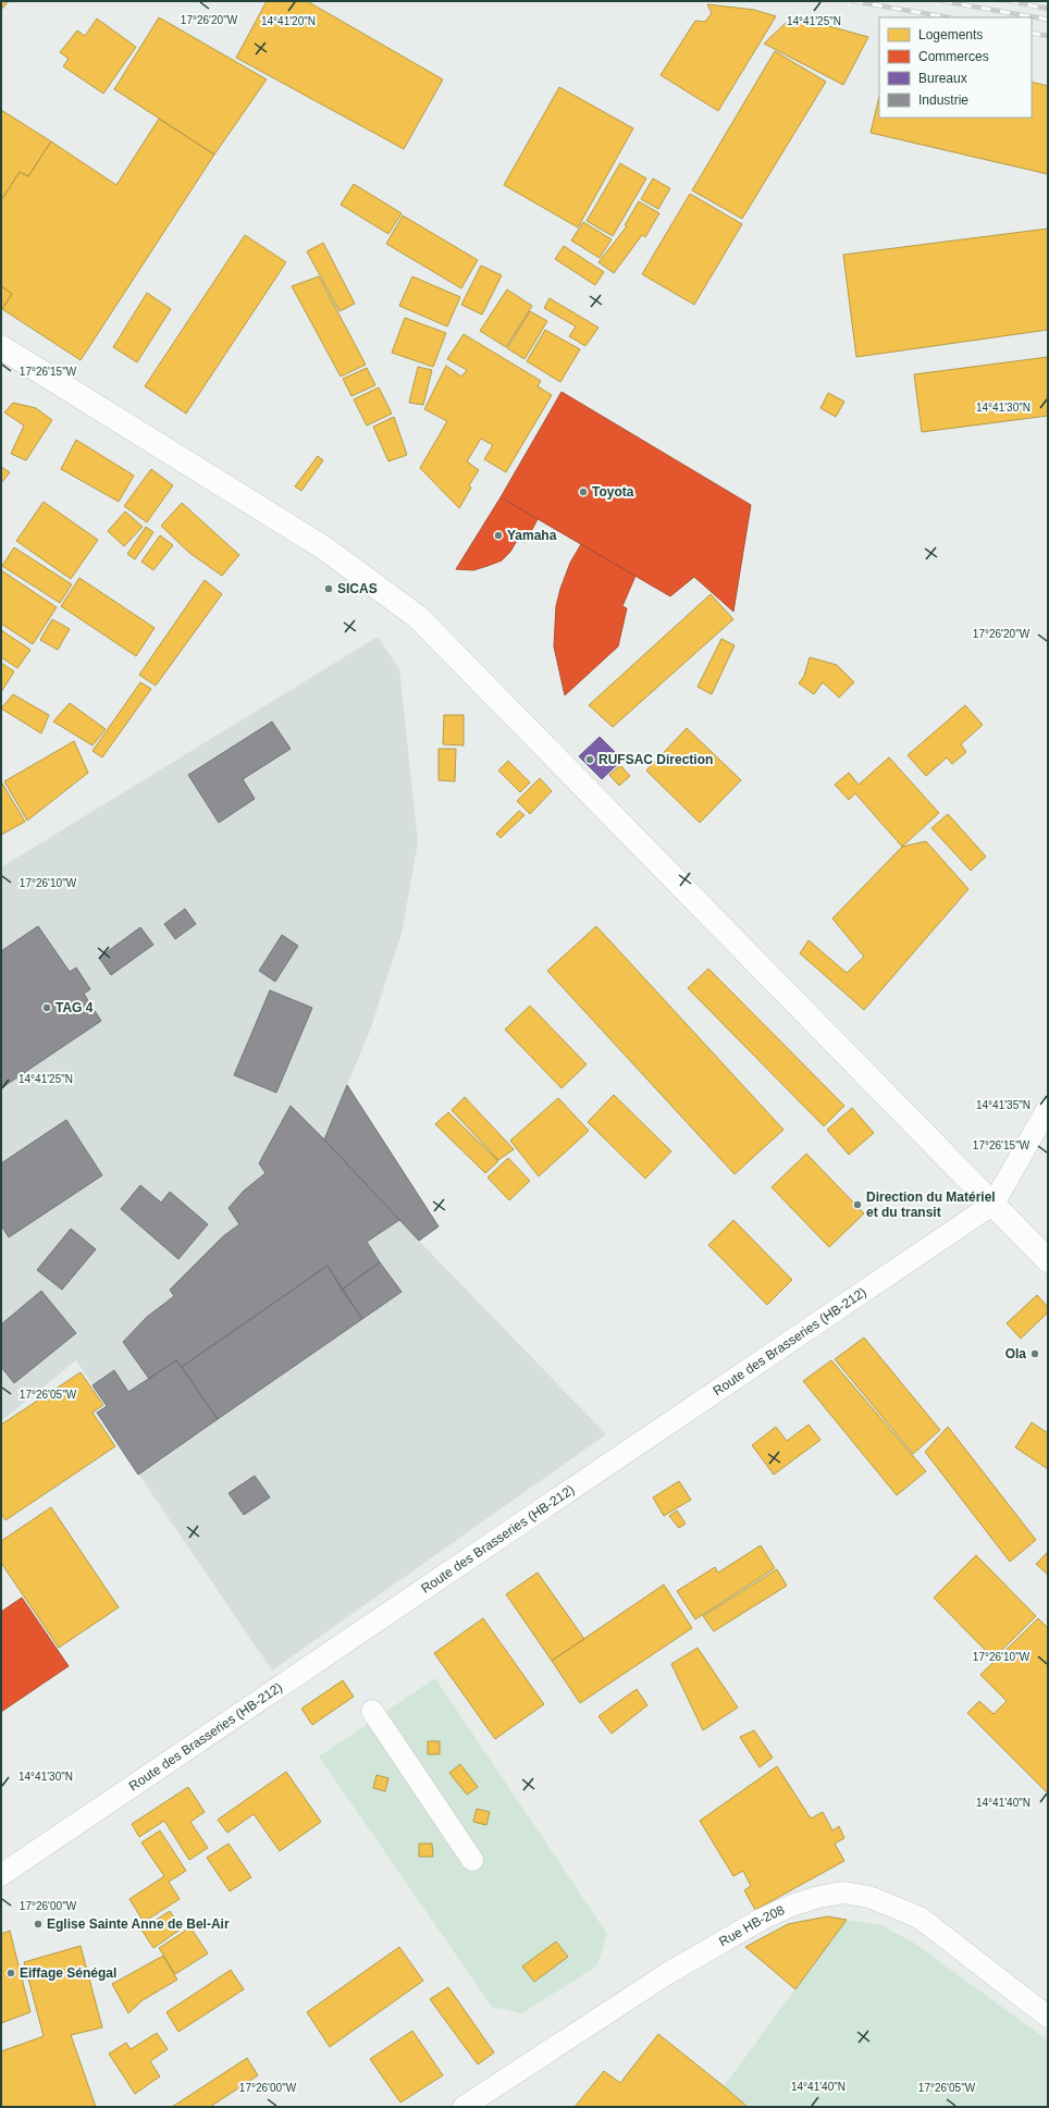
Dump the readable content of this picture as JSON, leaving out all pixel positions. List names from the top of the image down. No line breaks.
{"streets":{"street":["Route des Brasseries (HB-212)","Rue HB-208"]},"places":["Toyota","Yamaha","SICAS","RUFSAC Direction","TAG 4","Direction du Matériel et du transit","Ola","Eglise Sainte Anne de Bel-Air","Eiffage Sénégal"],"legend":["Logements","Commerces","Bureaux","Industrie"],"coordinates":["17°26'20\"W","14°41'20\"N","14°41'25\"N","17°26'15\"W","14°41'30\"N","17°26'10\"W","14°41'35\"N","17°26'05\"W","14°41'40\"N","17°26'00\"W"]}
